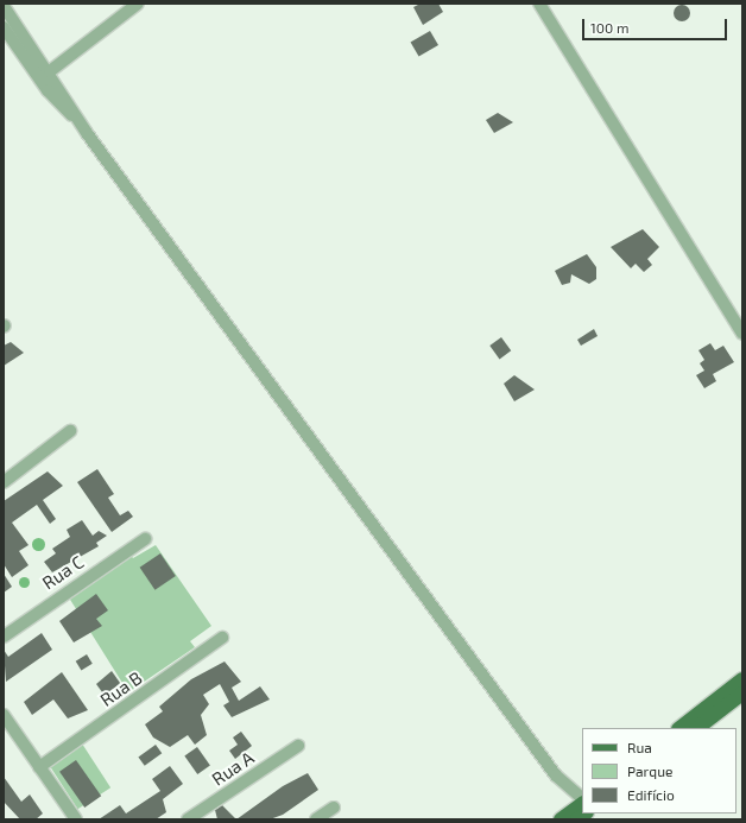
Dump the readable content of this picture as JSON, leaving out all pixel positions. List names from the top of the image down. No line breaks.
{"streets":{"street":["Rua C","Rua B","Rua A"]},"legend":["Rua","Parque","Edifício"],"scale_bar":"100 m"}
